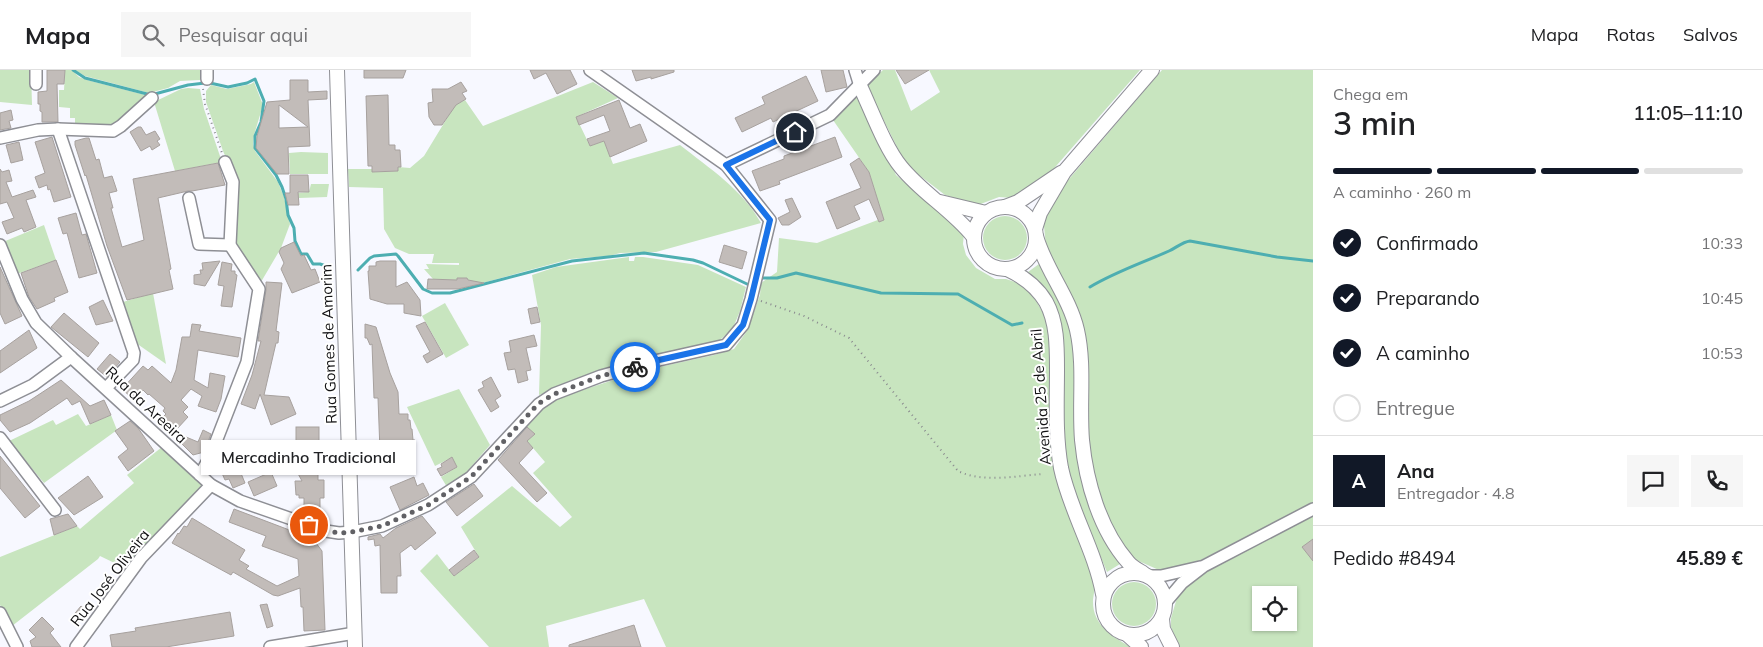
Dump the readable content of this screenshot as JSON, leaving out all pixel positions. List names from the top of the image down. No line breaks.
{"streets":{"main road":["Rua Gomes de Amorim","Avenida 25 de Abril"],"street":["Rua da Areeira","Rua José Oliveira"]},"crossings":[["Rua Gomes de Amorim","Rua da Areeira"],["Rua da Areeira","Rua José Oliveira"]],"places":["Mercadinho Tradicional"],"page":{"header":"Mapa","search":"Pesquisar aqui","nav":["Mapa","Rotas","Salvos"],"heading":["3 min","Chega em","11:05–11:10"],"panel":["Ana","Entregador · 4.8","Pedido #8494","45.89 €"],"bar":"A caminho · 260 m","list":[["Confirmado","10:33"],["Preparando","10:45"],["A caminho","10:53"],"Entregue"],"bubble":"Mercadinho Tradicional","round":"A"}}
